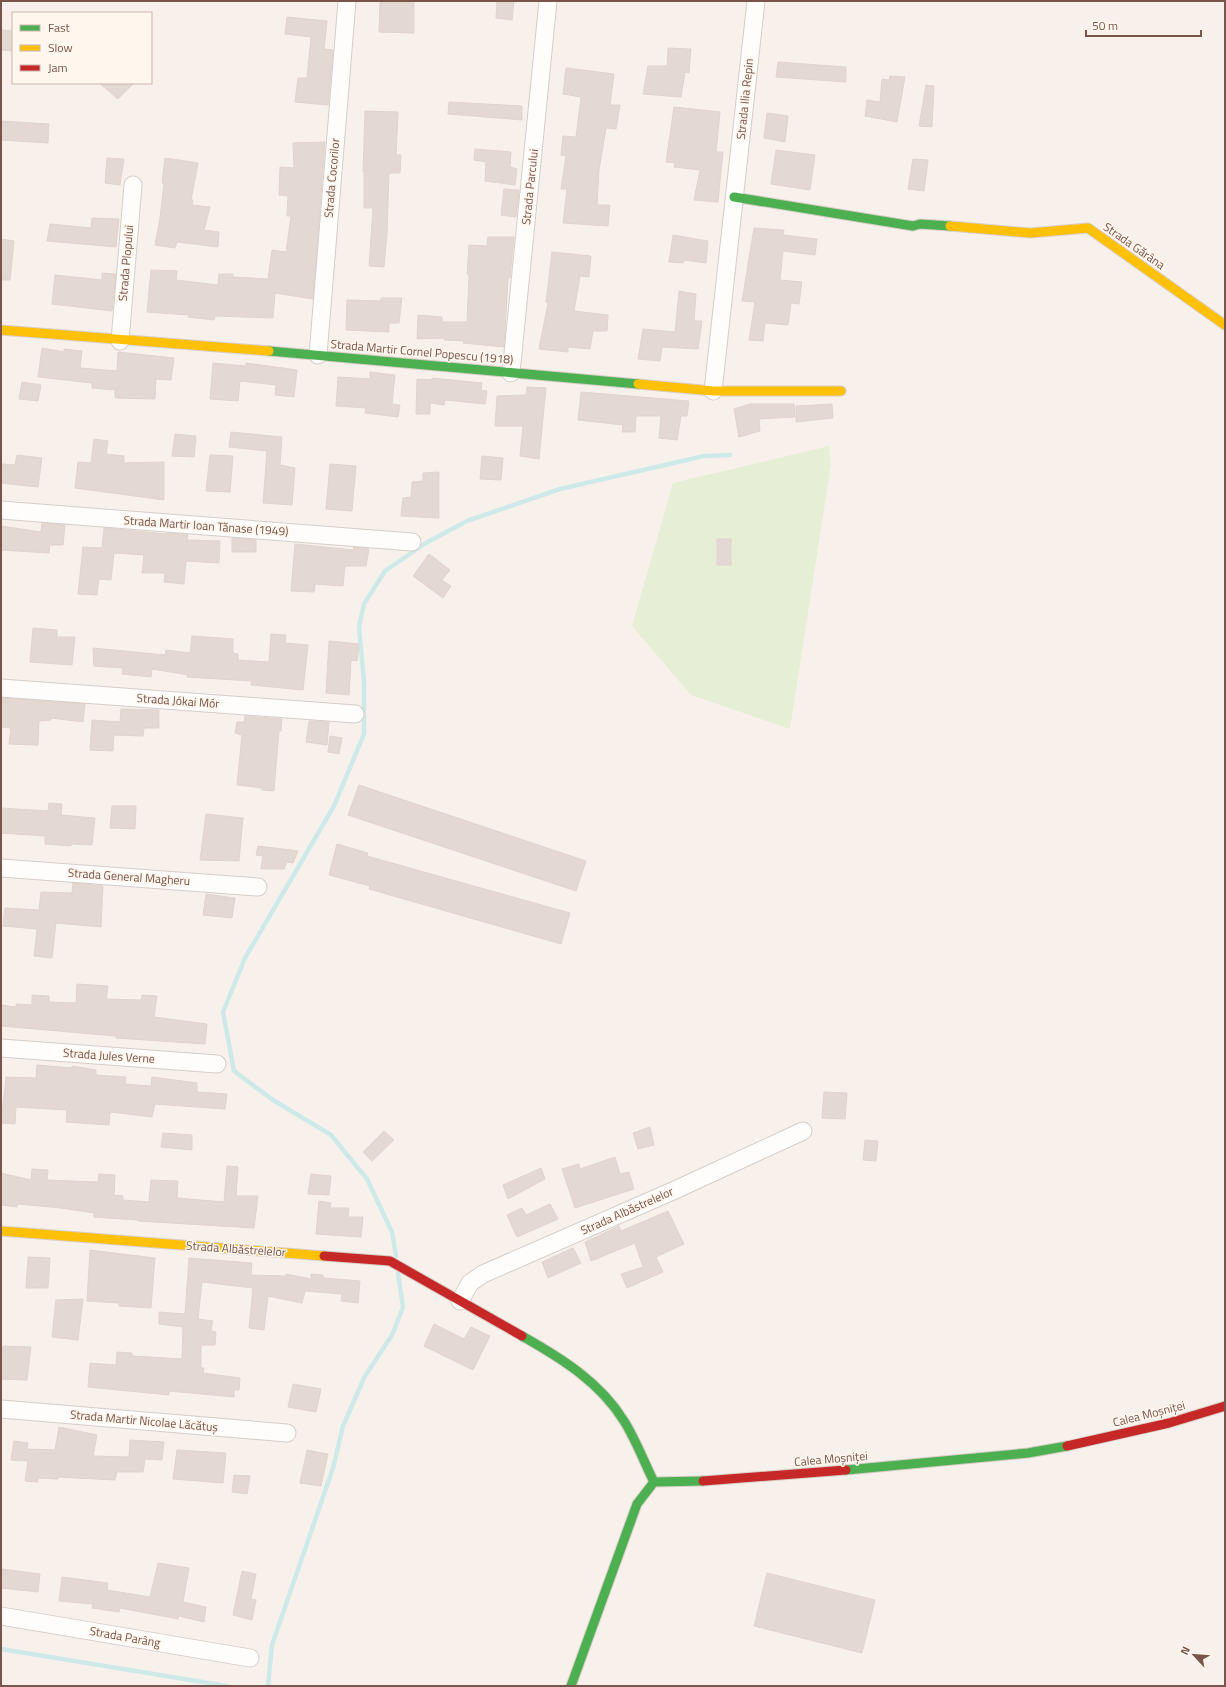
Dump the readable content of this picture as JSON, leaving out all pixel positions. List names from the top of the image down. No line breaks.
{"streets":{"street":["Strada Ilia Repin","Strada Cocorilor","Strada Parcului","Strada Gărâna","Strada Plopului","Strada Martir Cornel Popescu (1918)","Strada Martir Ioan Tănase (1949)","Strada Jókai Mór","Strada General Magheru","Strada Jules Verne","Strada Albăstrelelor","Calea Moșniței","Strada Martir Nicolae Lăcătuș","Strada Parâng"]},"crossings":[["Strada Ilia Repin","Strada Gărâna"],["Strada Ilia Repin","Strada Martir Cornel Popescu (1918)"],["Strada Cocorilor","Strada Martir Cornel Popescu (1918)"],["Strada Parcului","Strada Martir Cornel Popescu (1918)"],["Strada Plopului","Strada Martir Cornel Popescu (1918)"],["Strada Albăstrelelor","Calea Moșniței"]],"legend":["Fast","Slow","Jam"],"scale_bar":"50 m","north":"top left"}
